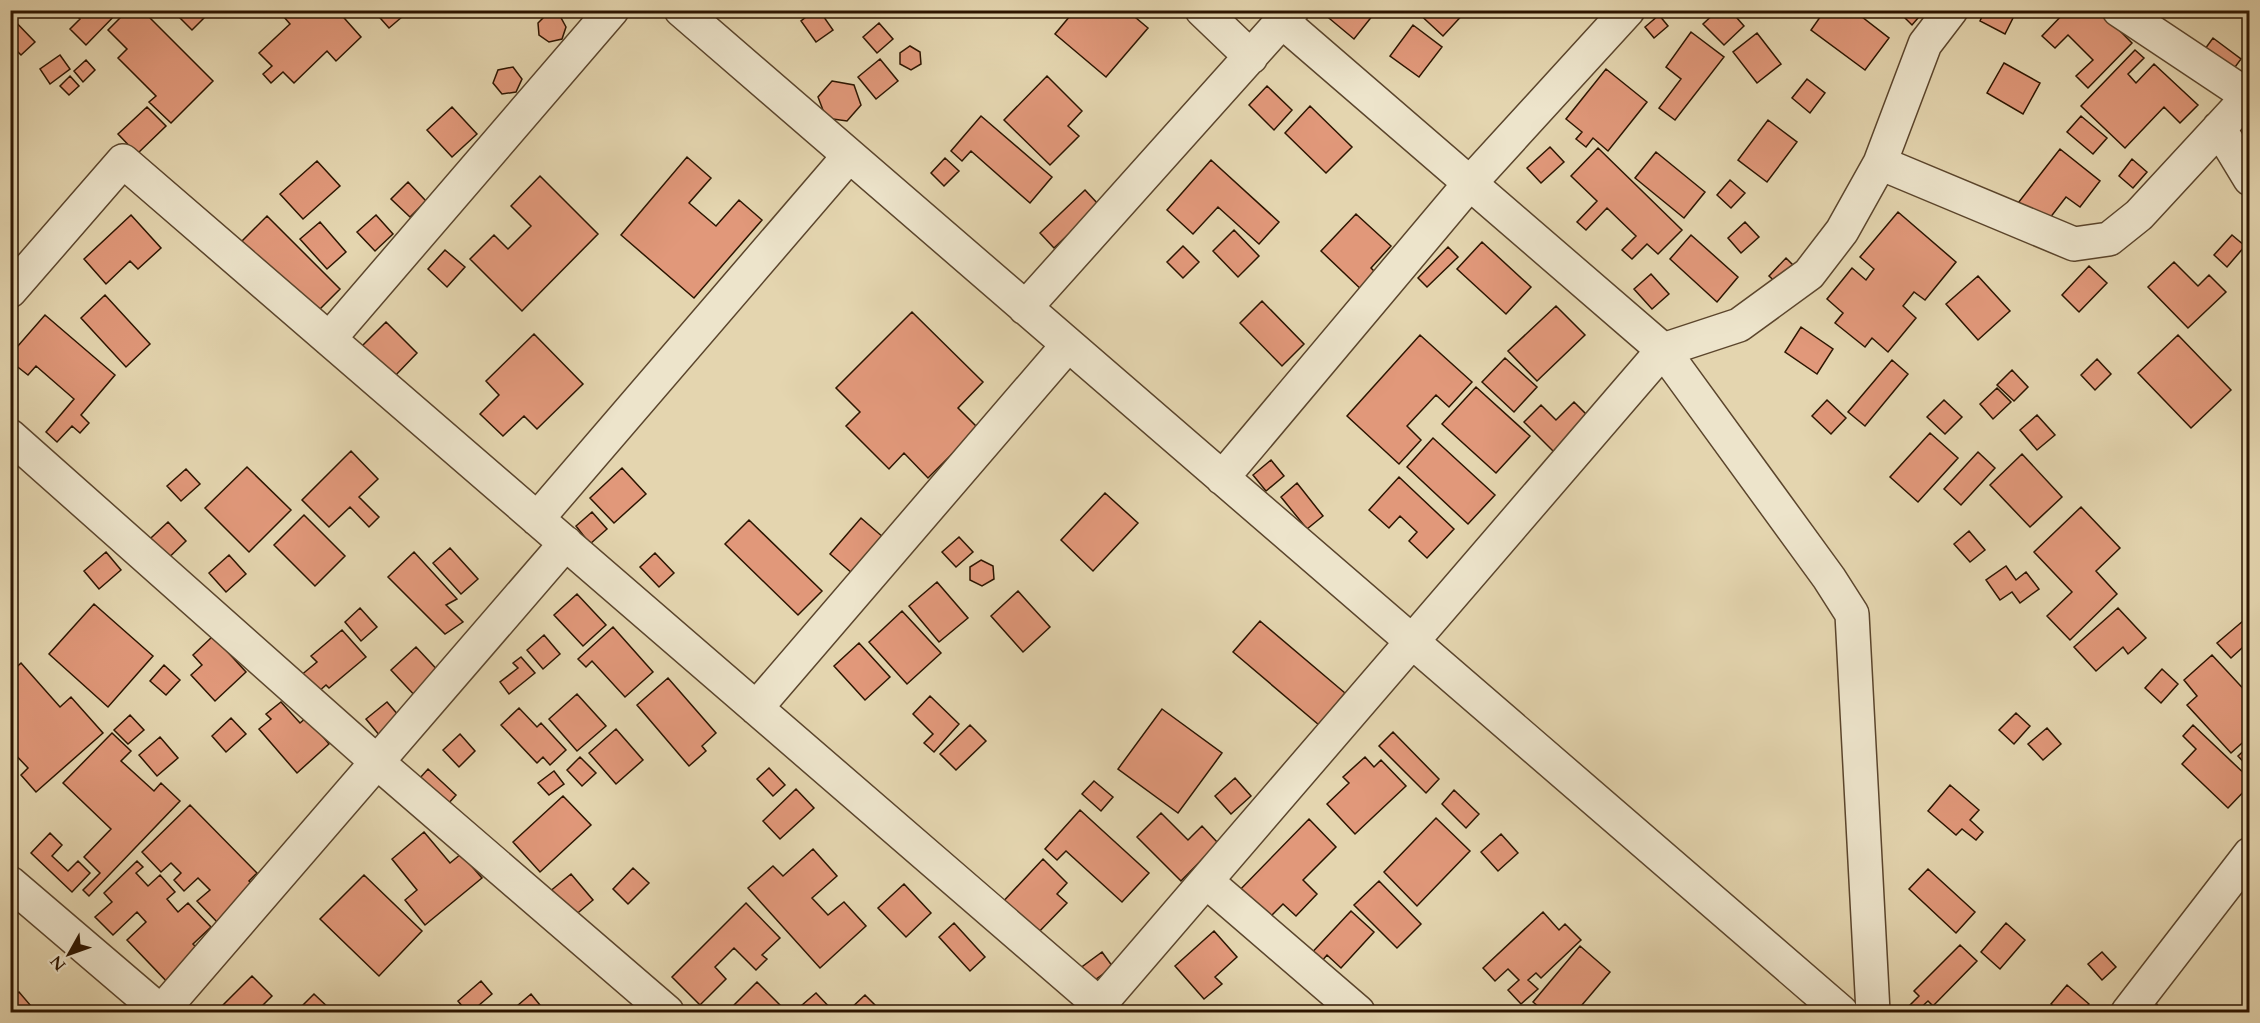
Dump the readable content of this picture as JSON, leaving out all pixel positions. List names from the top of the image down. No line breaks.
{"north":"bottom left"}
